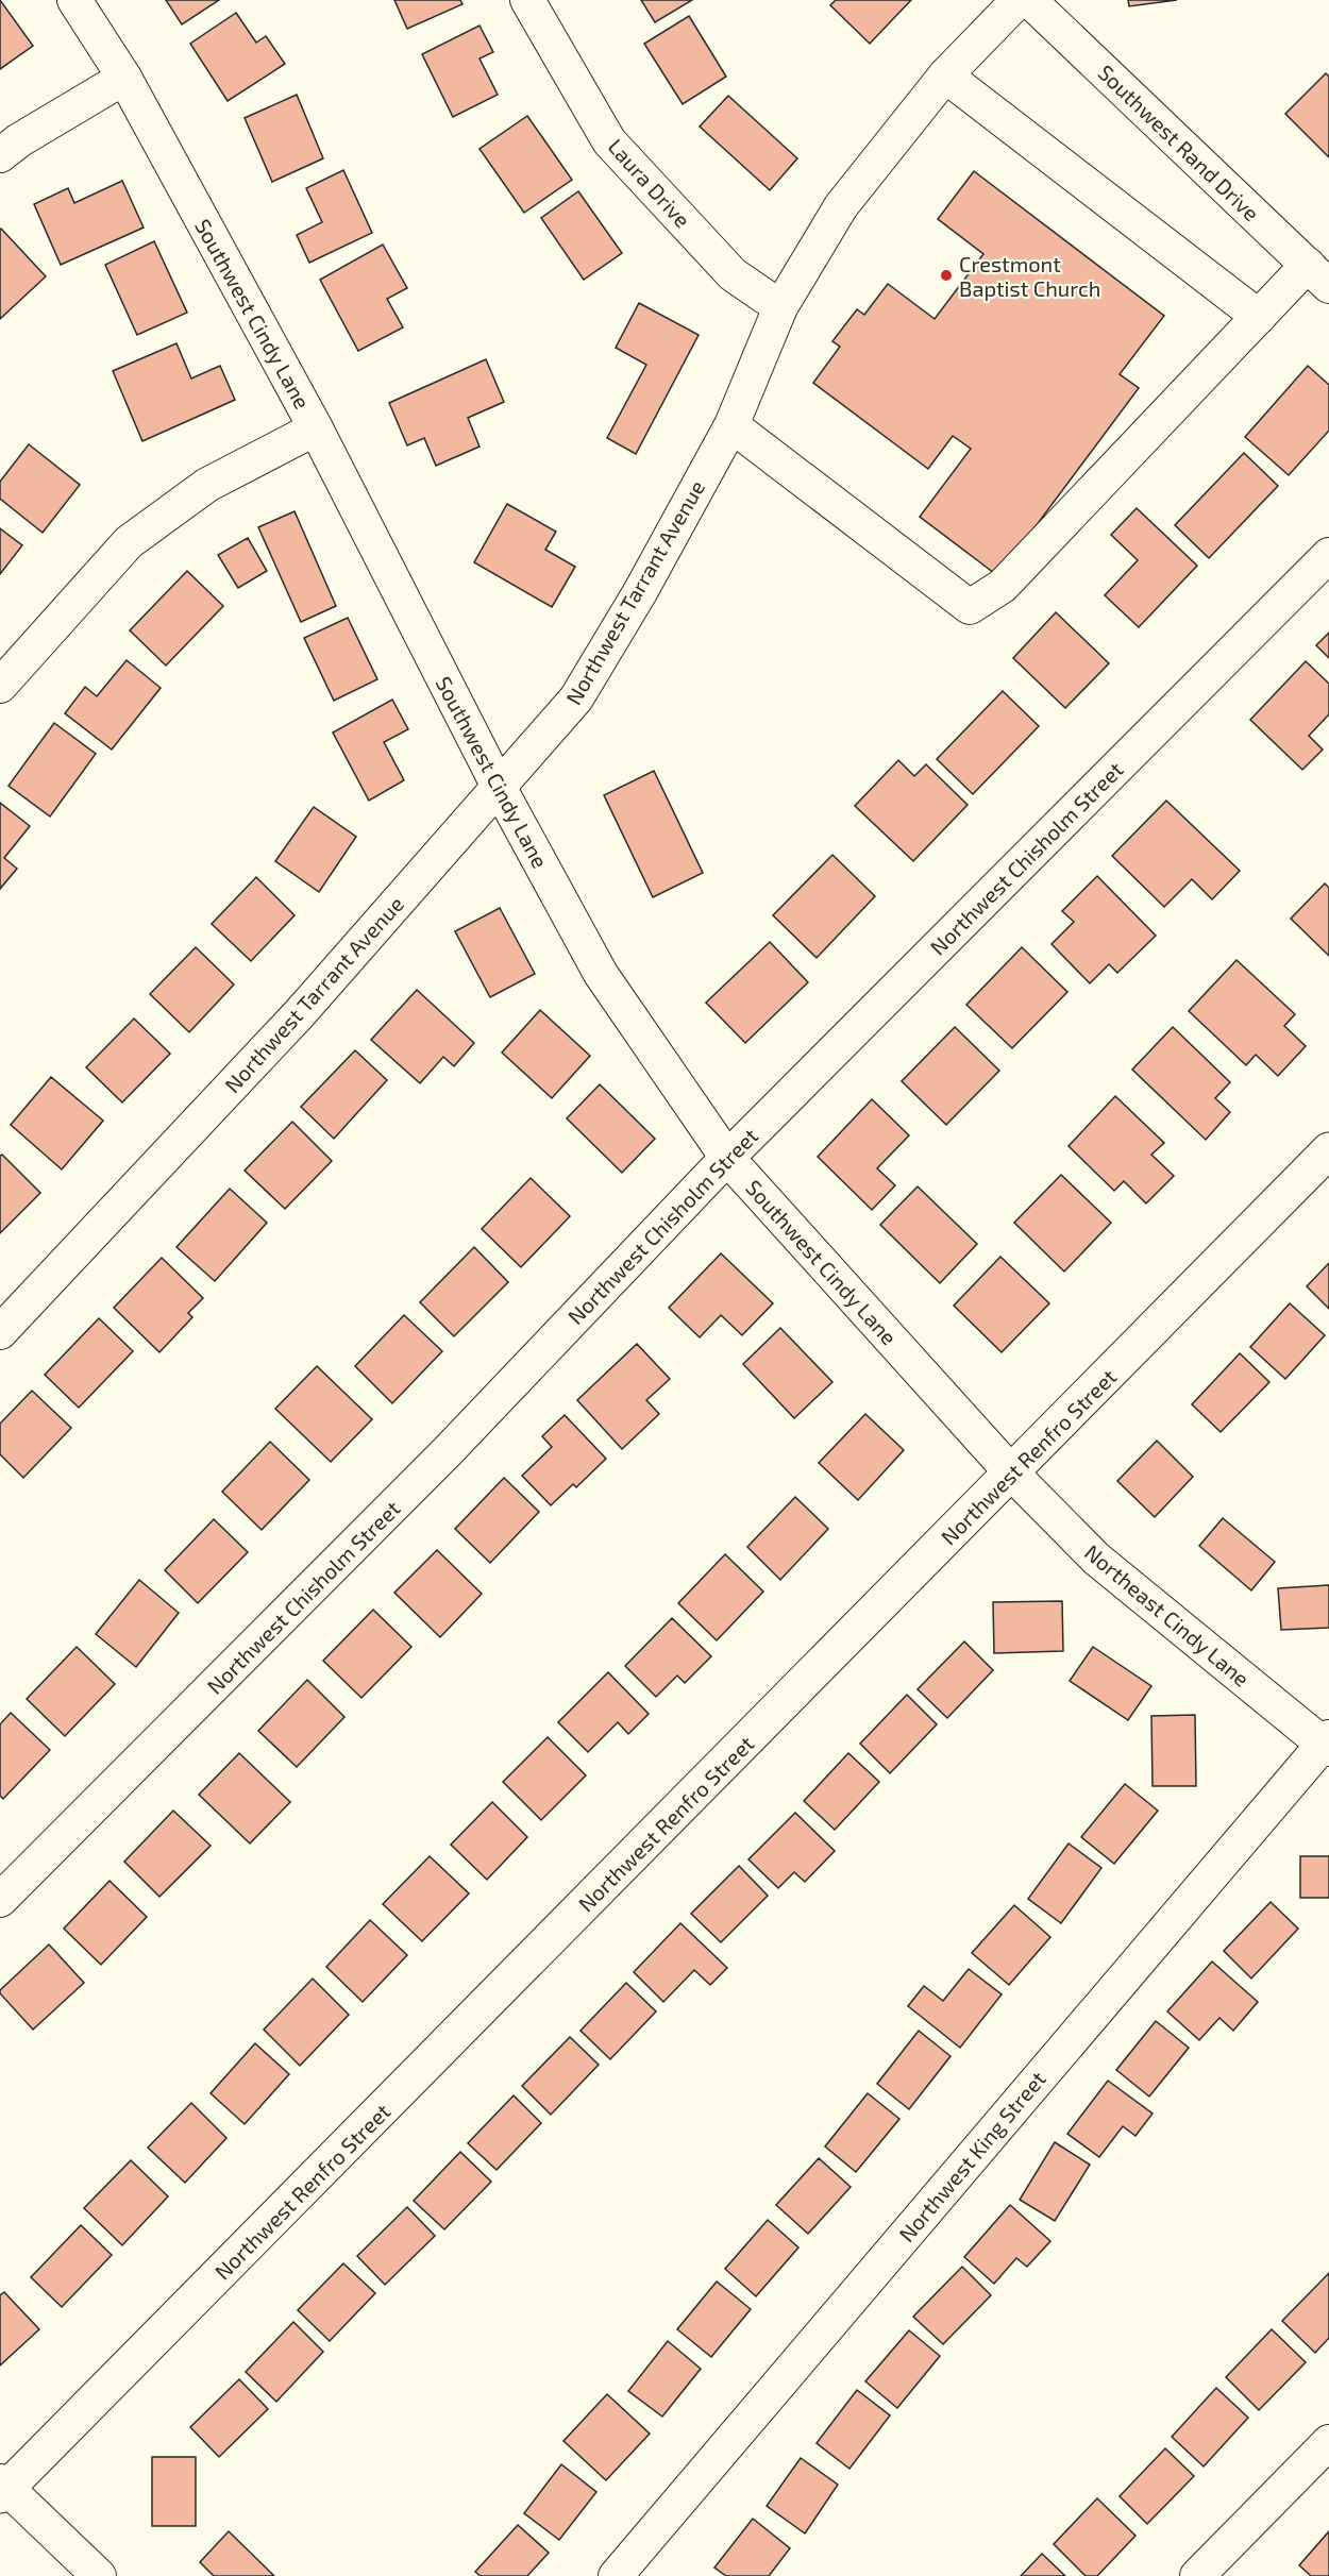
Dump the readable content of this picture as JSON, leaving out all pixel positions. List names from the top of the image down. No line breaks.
{"streets":{"main road":["Northwest Renfro Street"],"street":["Southwest Rand Drive","Laura Drive","Southwest Cindy Lane","Northwest Tarrant Avenue","Northwest Chisholm Street","Northeast Cindy Lane","Northwest King Street"]},"crossings":[["Laura Drive","Northwest Tarrant Avenue"],["Southwest Cindy Lane","Northwest Tarrant Avenue"],["Southwest Cindy Lane","Northwest Chisholm Street"],["Southwest Cindy Lane","Northwest Renfro Street"],["Southwest Cindy Lane","Northeast Cindy Lane"],["Northwest Renfro Street","Northeast Cindy Lane"],["Northeast Cindy Lane","Northwest King Street"]],"places":["Crestmont Baptist Church"]}
